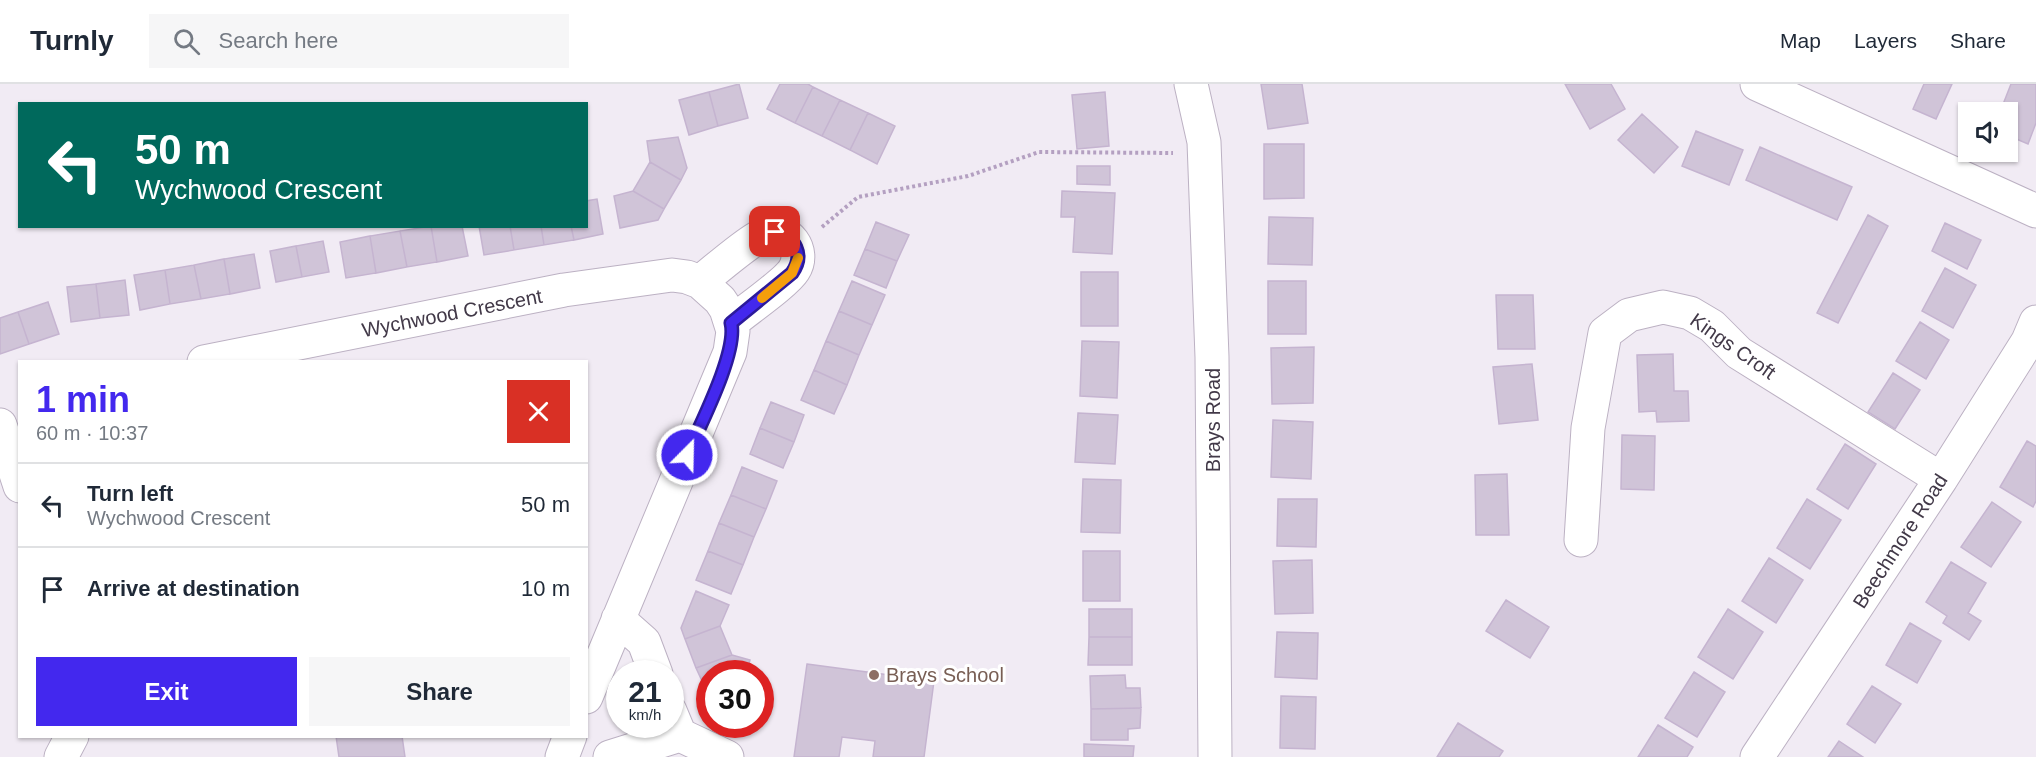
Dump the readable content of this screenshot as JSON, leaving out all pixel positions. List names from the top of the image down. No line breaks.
{"streets":{"street":["Wychwood Crescent","Kings Croft","Brays Road","Beechmore Road"]},"crossings":[["Kings Croft","Beechmore Road"]],"places":["Brays School"],"page":{"header":"Turnly","search":"Search here","nav":["Map","Layers","Share"],"turn":["50 m","Wychwood Crescent"],"heading":["1 min","60 m · 10:37"],"list":[{"name":"Turn left","note":"Wychwood Crescent","value":"50 m"},{"name":"Arrive at destination","value":"10 m"}],"buttons":["Exit","Share"],"speed":"21 km/h","limit":"30"}}
